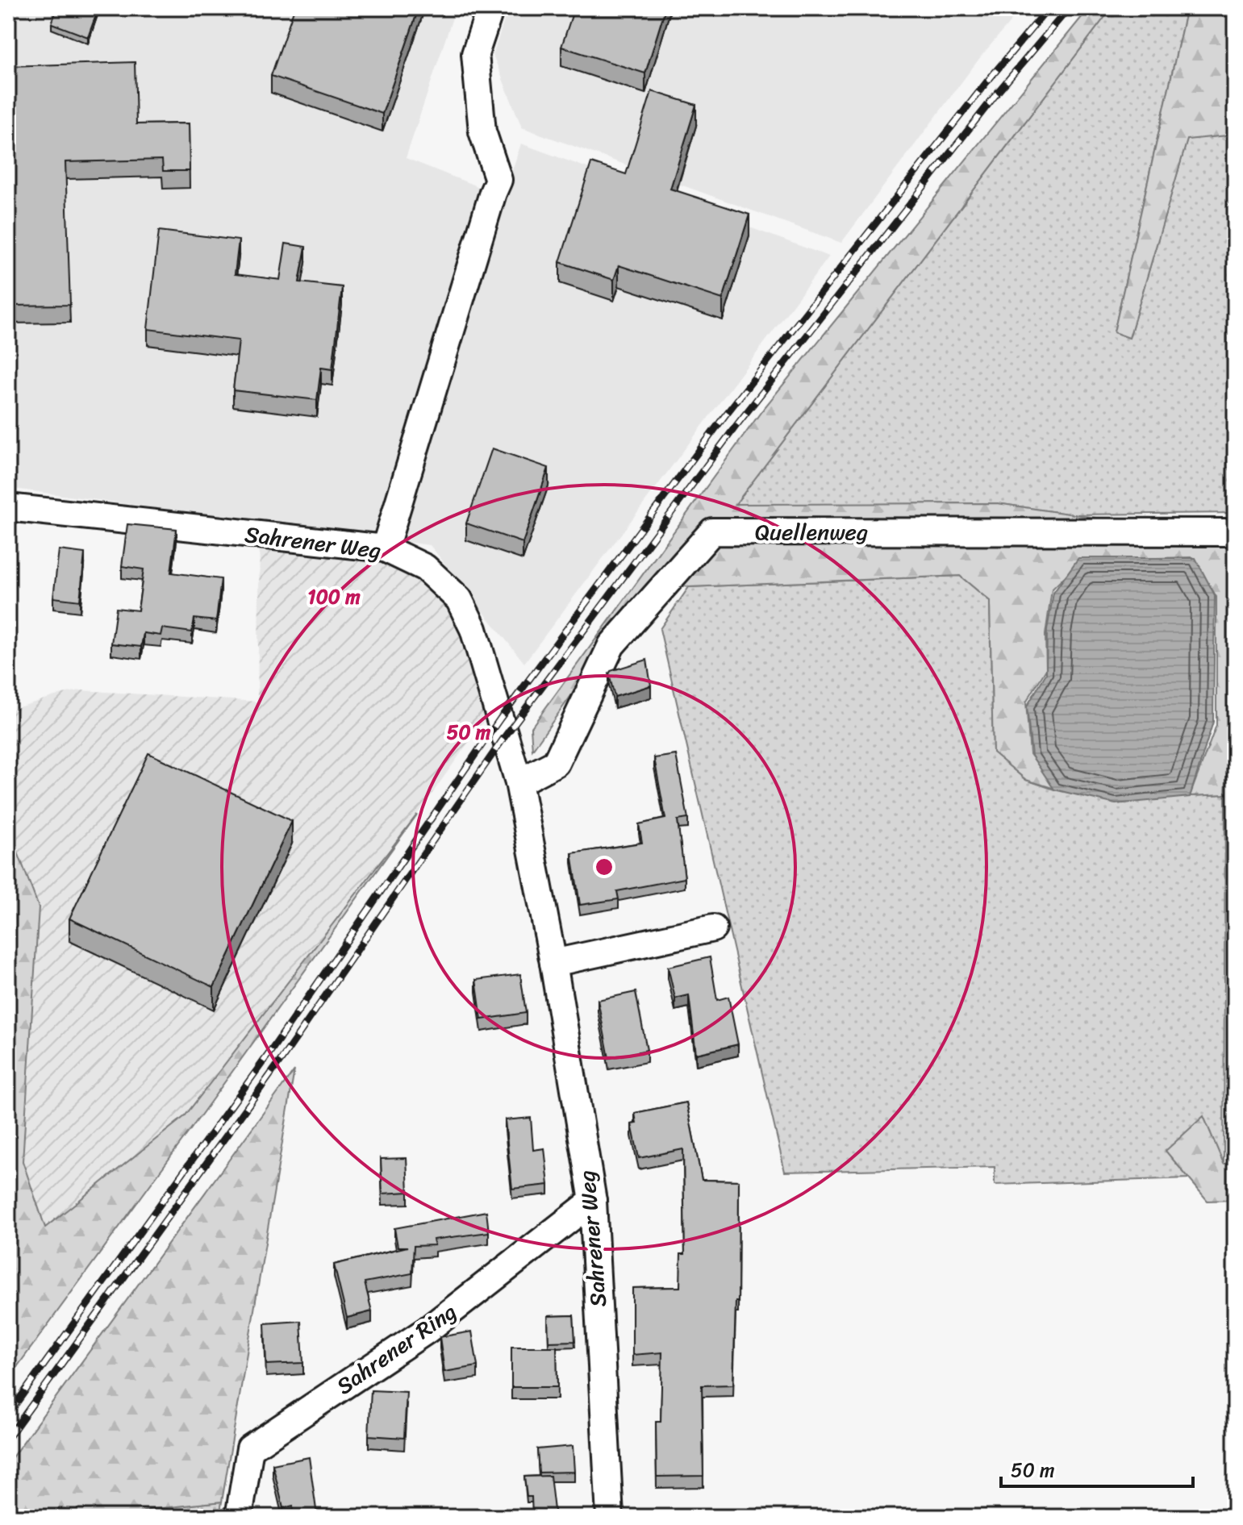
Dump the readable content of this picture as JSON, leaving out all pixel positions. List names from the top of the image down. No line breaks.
{"streets":{"street":["Quellenweg","Sahrener Weg","Sahrener Ring"]},"crossings":[["Quellenweg","Sahrener Weg"],["Sahrener Weg","Sahrener Ring"]],"scale_bar":"50 m","rings":["100 m","50 m"]}
